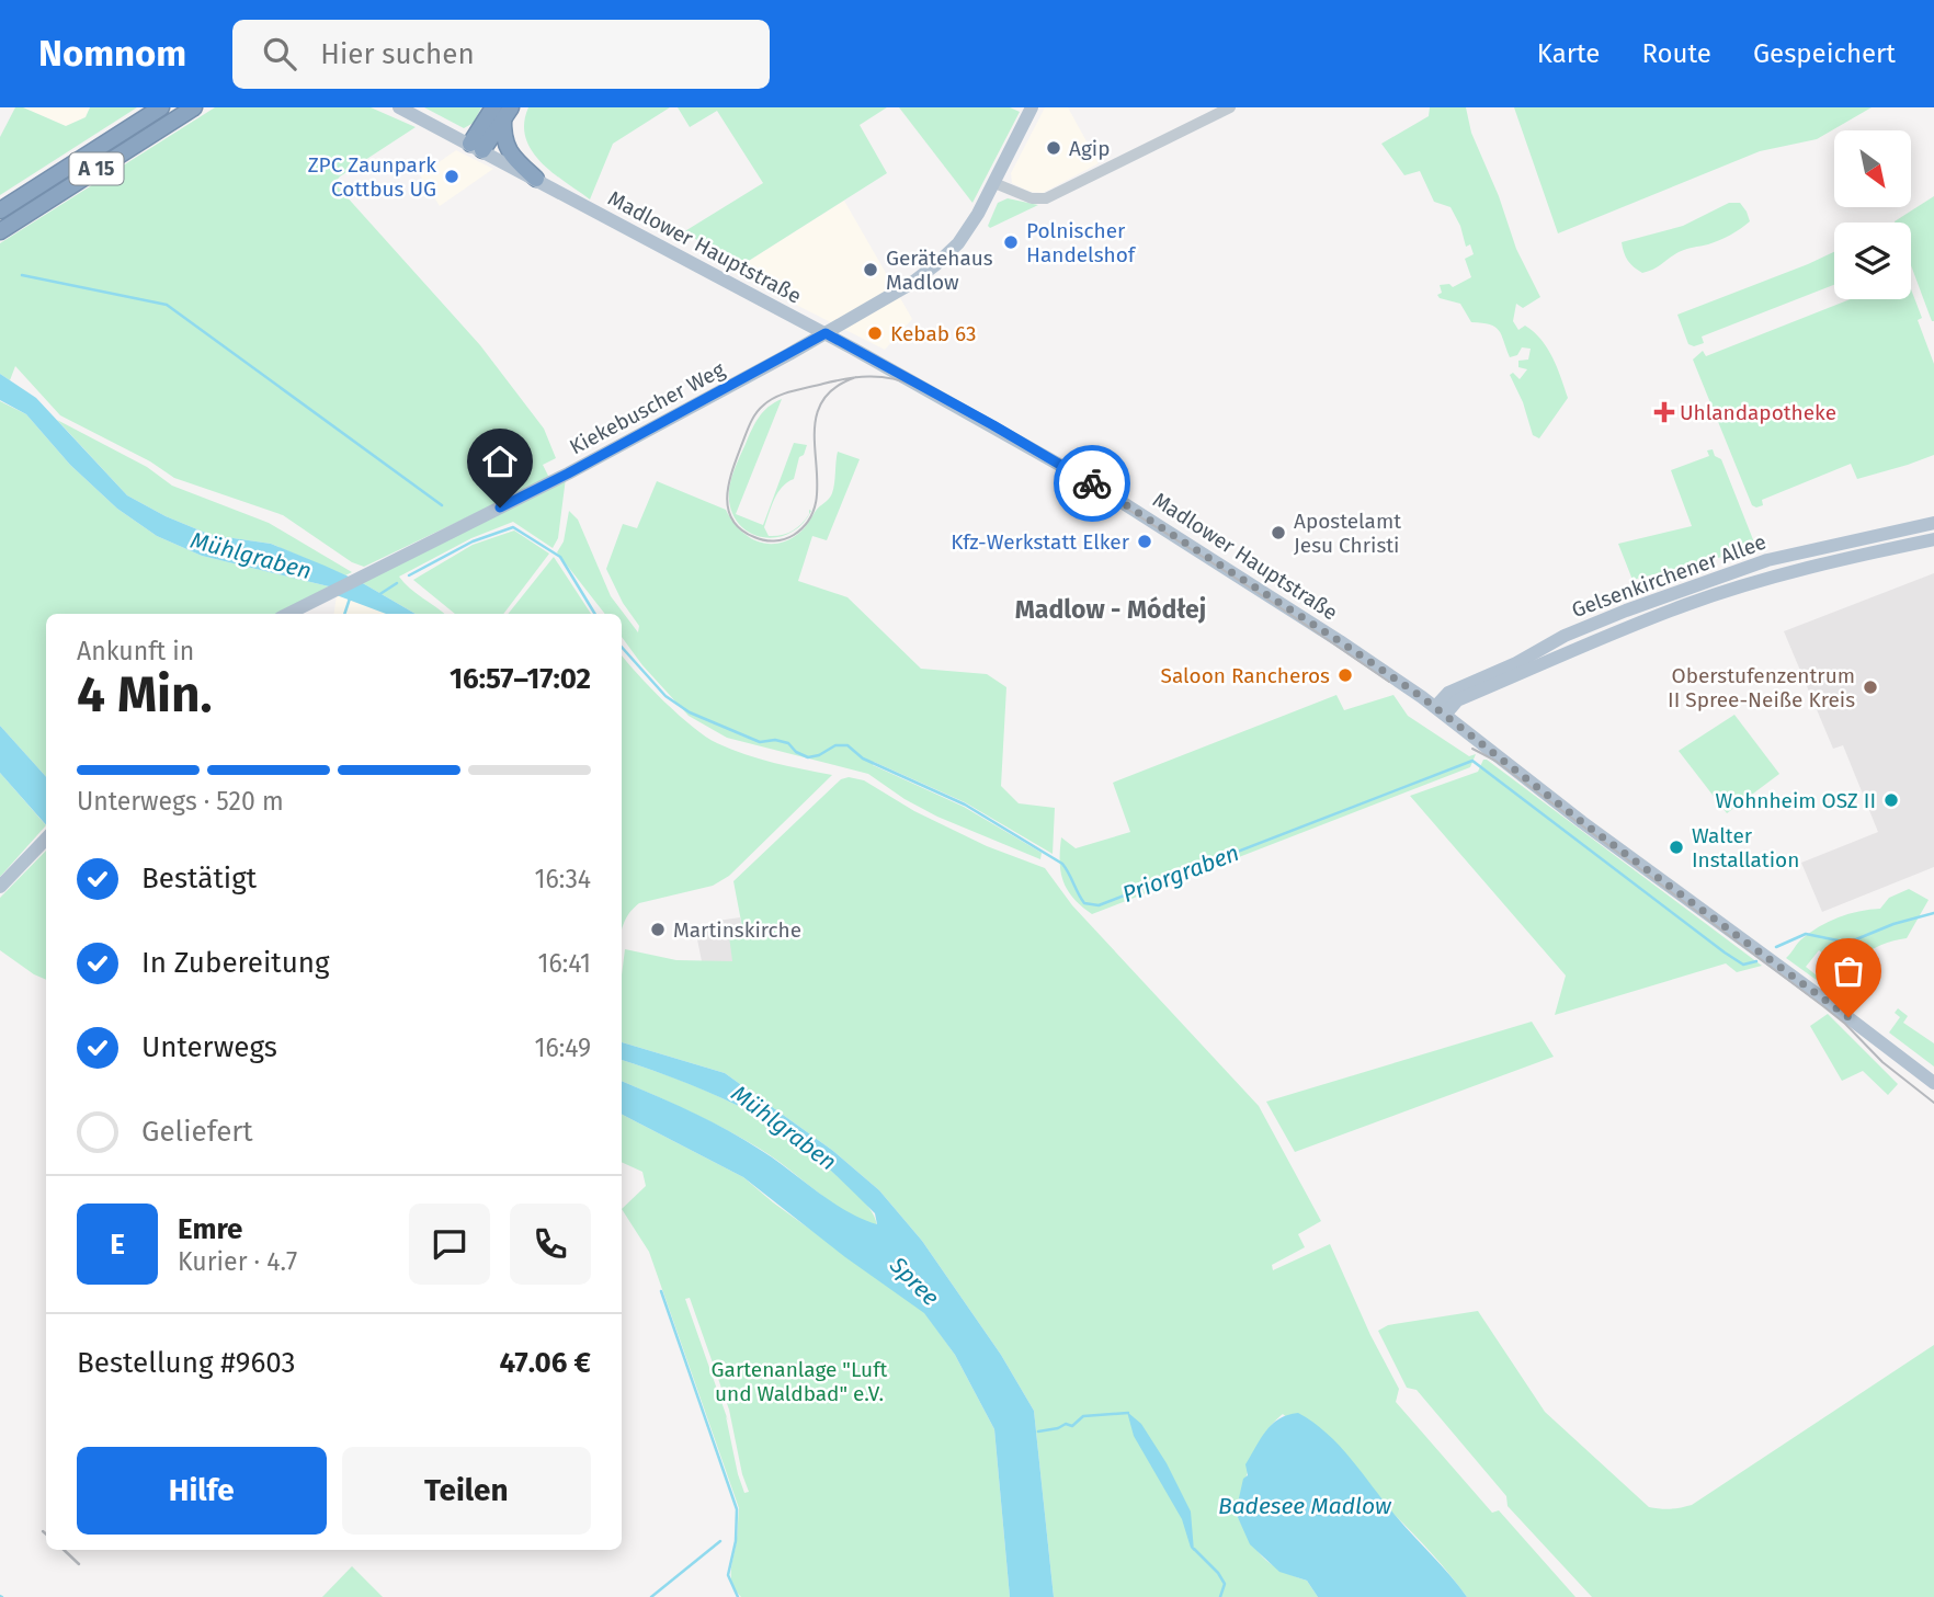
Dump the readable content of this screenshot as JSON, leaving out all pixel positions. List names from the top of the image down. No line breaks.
{"streets":{"highway":["A 15"],"main road":["Madlower Hauptstraße","Kiekebuscher Weg","Gelsenkirchener Allee"]},"crossings":[["Madlower Hauptstraße","Kiekebuscher Weg"],["Madlower Hauptstraße","Gelsenkirchener Allee"]],"districts":["Madlow - Módłej"],"water":["Mühlgraben","Priorgraben","Spree","Badesee Madlow"],"parks":["Gartenanlage \"Luft und Waldbad\" e.V."],"places":{"other":["Agip","ZPC Zaunpark Cottbus UG","Polnischer Handelshof","Gerätehaus Madlow","Kebab 63","Apostelamt Jesu Christi","Kfz-Werkstatt Elker","Saloon Rancheros","Oberstufenzentrum II Spree-Neiße Kreis","Wohnheim OSZ II","Walter Installation","Martinskirche"],"health":["Uhlandapotheke"]},"north":"bottom right","page":{"header":"Nomnom","search":"Hier suchen","nav":["Karte","Route","Gespeichert"],"heading":["4 Min.","Ankunft in","16:57–17:02"],"panel":["Emre","Kurier · 4.7","Bestellung #9603","47.06 €"],"bar":"Unterwegs · 520 m","list":[["Bestätigt","16:34"],["In Zubereitung","16:41"],["Unterwegs","16:49"],"Geliefert"],"round":"E","buttons":["Hilfe","Teilen"]}}
